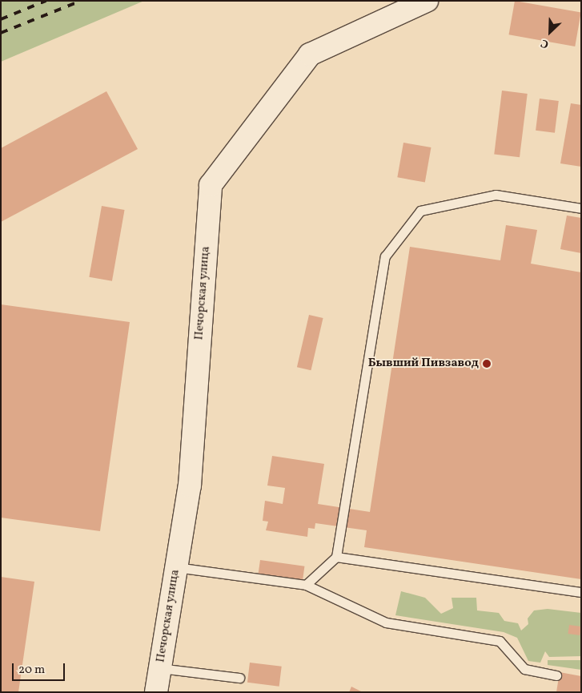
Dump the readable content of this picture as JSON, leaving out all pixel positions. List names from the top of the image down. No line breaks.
{"streets":{"street":["Печорская улица"]},"places":["Бывший Пивзавод"],"scale_bar":"20 m","north":"bottom left"}
